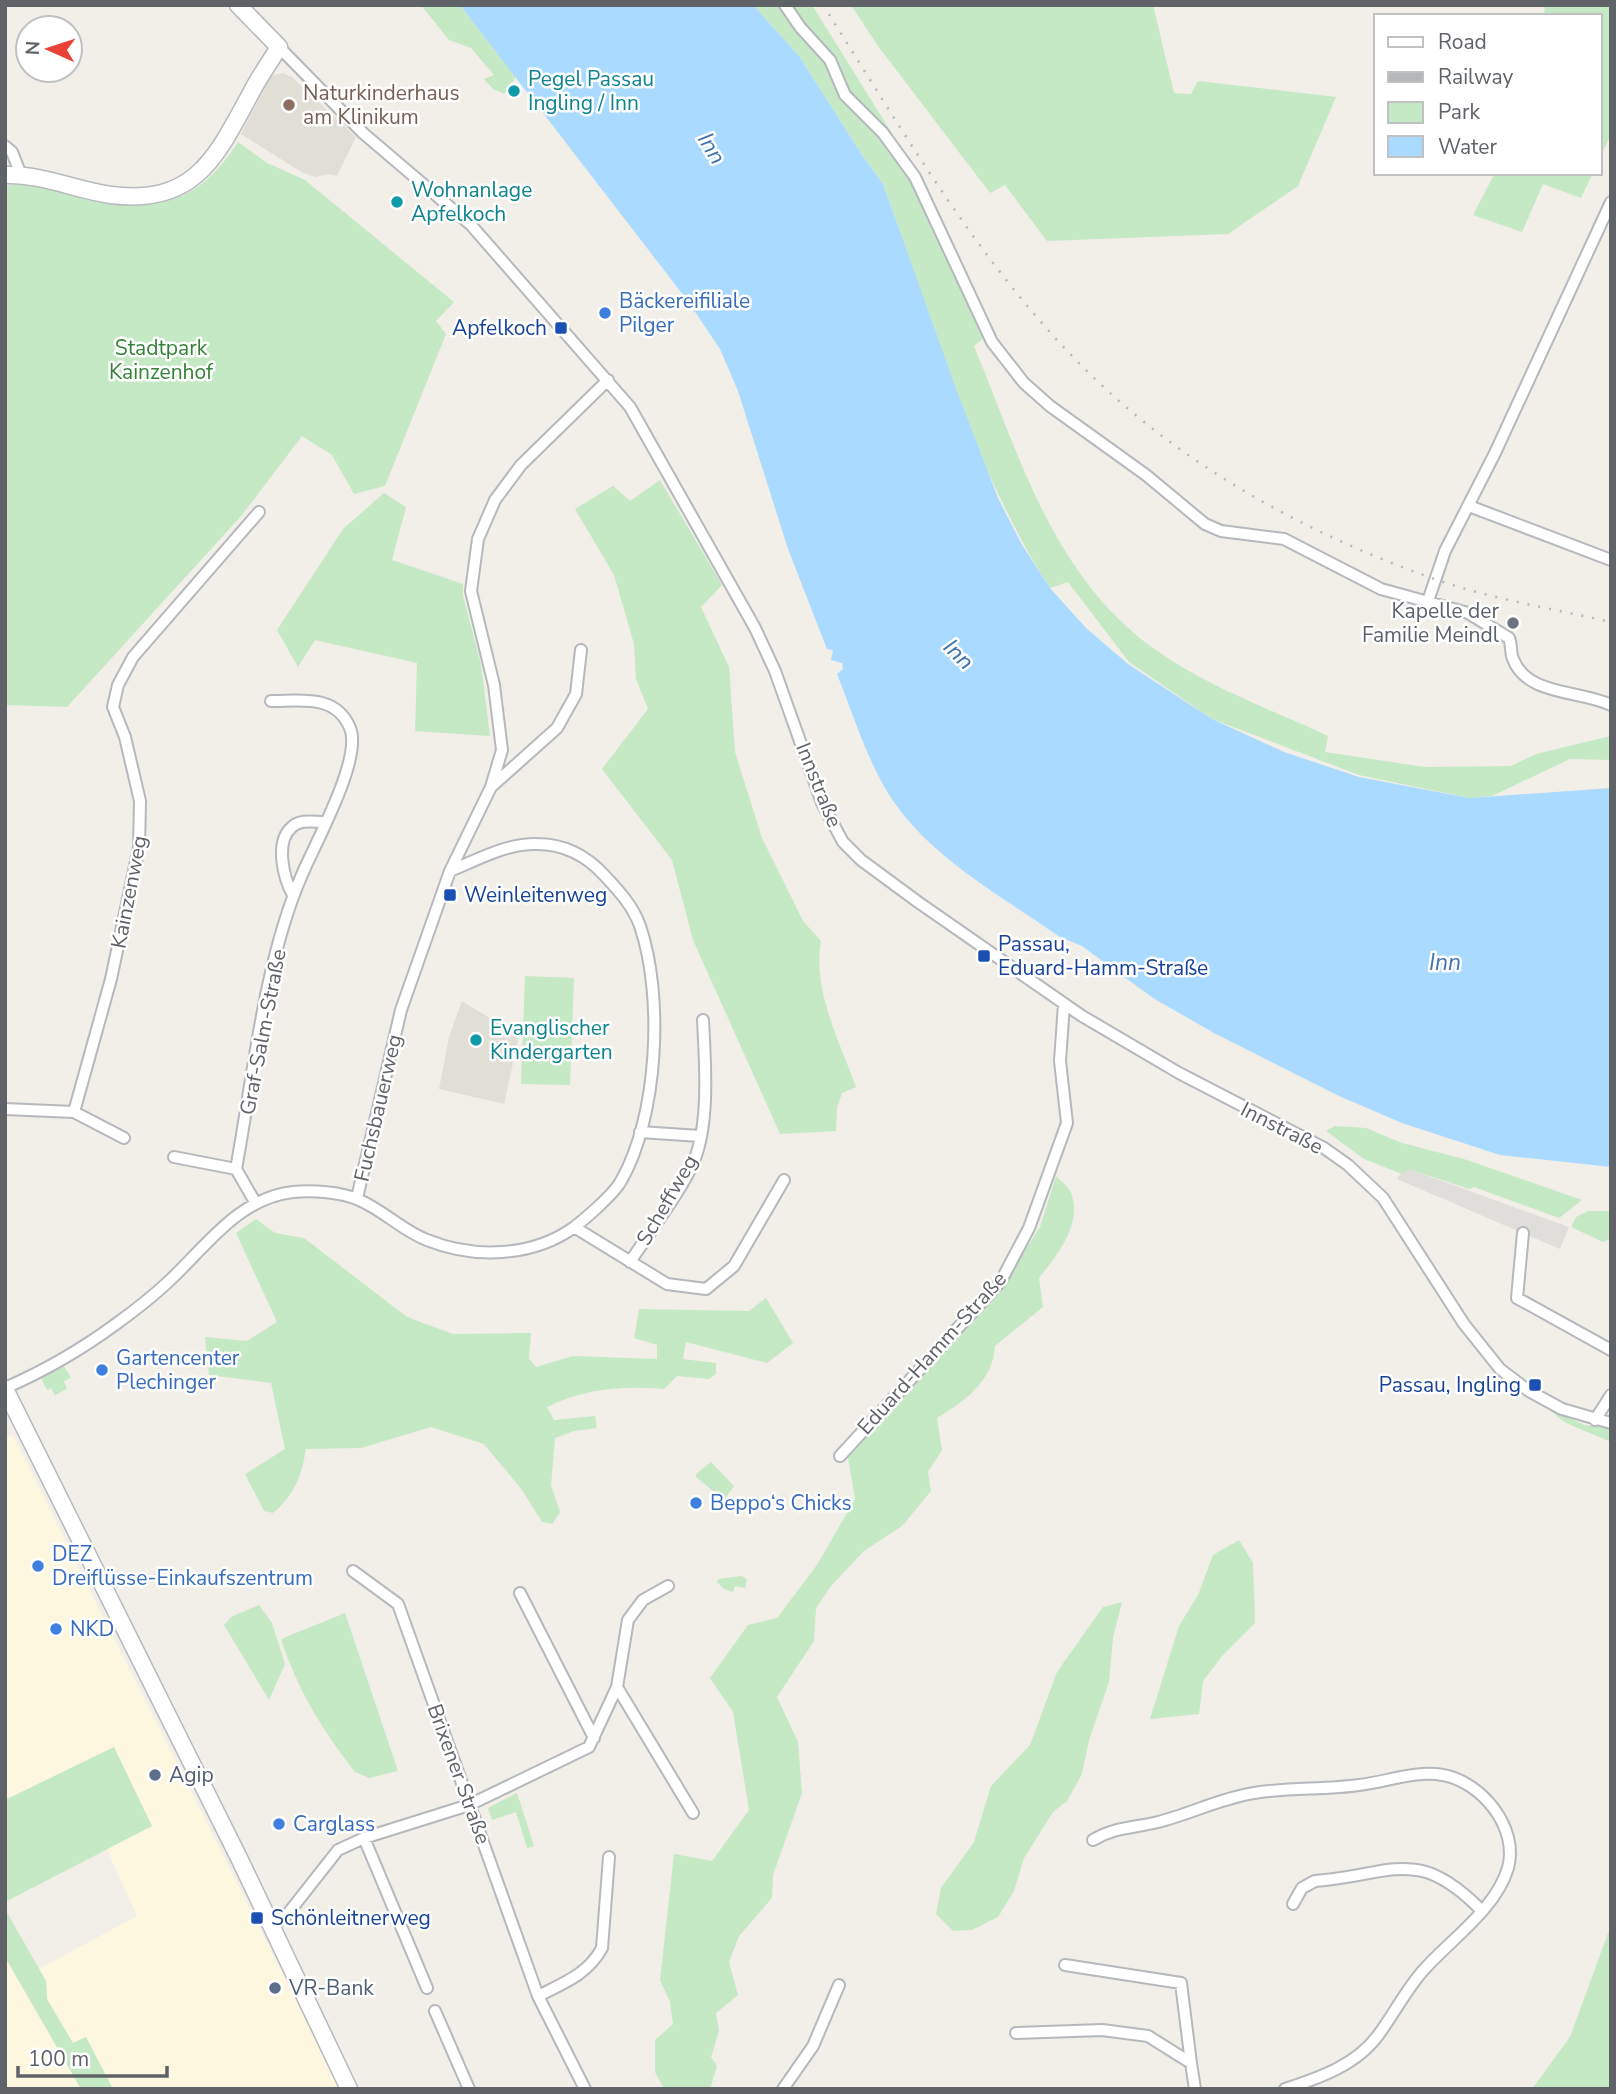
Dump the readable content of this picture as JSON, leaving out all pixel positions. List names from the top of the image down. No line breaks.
{"streets":{"street":["Innstraße","Kainzenweg","Graf-Salm-Straße","Fuchsbauerweg","Scheffweg","Eduard-Hamm-Straße","Brixener Straße"]},"crossings":[["Innstraße","Fuchsbauerweg"],["Innstraße","Eduard-Hamm-Straße"]],"water":["Inn"],"parks":["Stadtpark Kainzenhof"],"places":{"other":["Pegel Passau Ingling / Inn","Naturkinderhaus am Klinikum","Wohnanlage Apfelkoch","Bäckereifiliale Pilger","Kapelle der Familie Meindl","Evanglischer Kindergarten","Gartencenter Plechinger","Beppo‘s Chicks","DEZ Dreiflüsse-Einkaufszentrum","NKD","Agip","Carglass","VR-Bank"],"transit":["Apfelkoch","Weinleitenweg","Passau, Eduard-Hamm-Straße","Passau, Ingling","Schönleitnerweg"]},"legend":["Road","Railway","Park","Water"],"scale_bar":"100 m","north":"left"}
